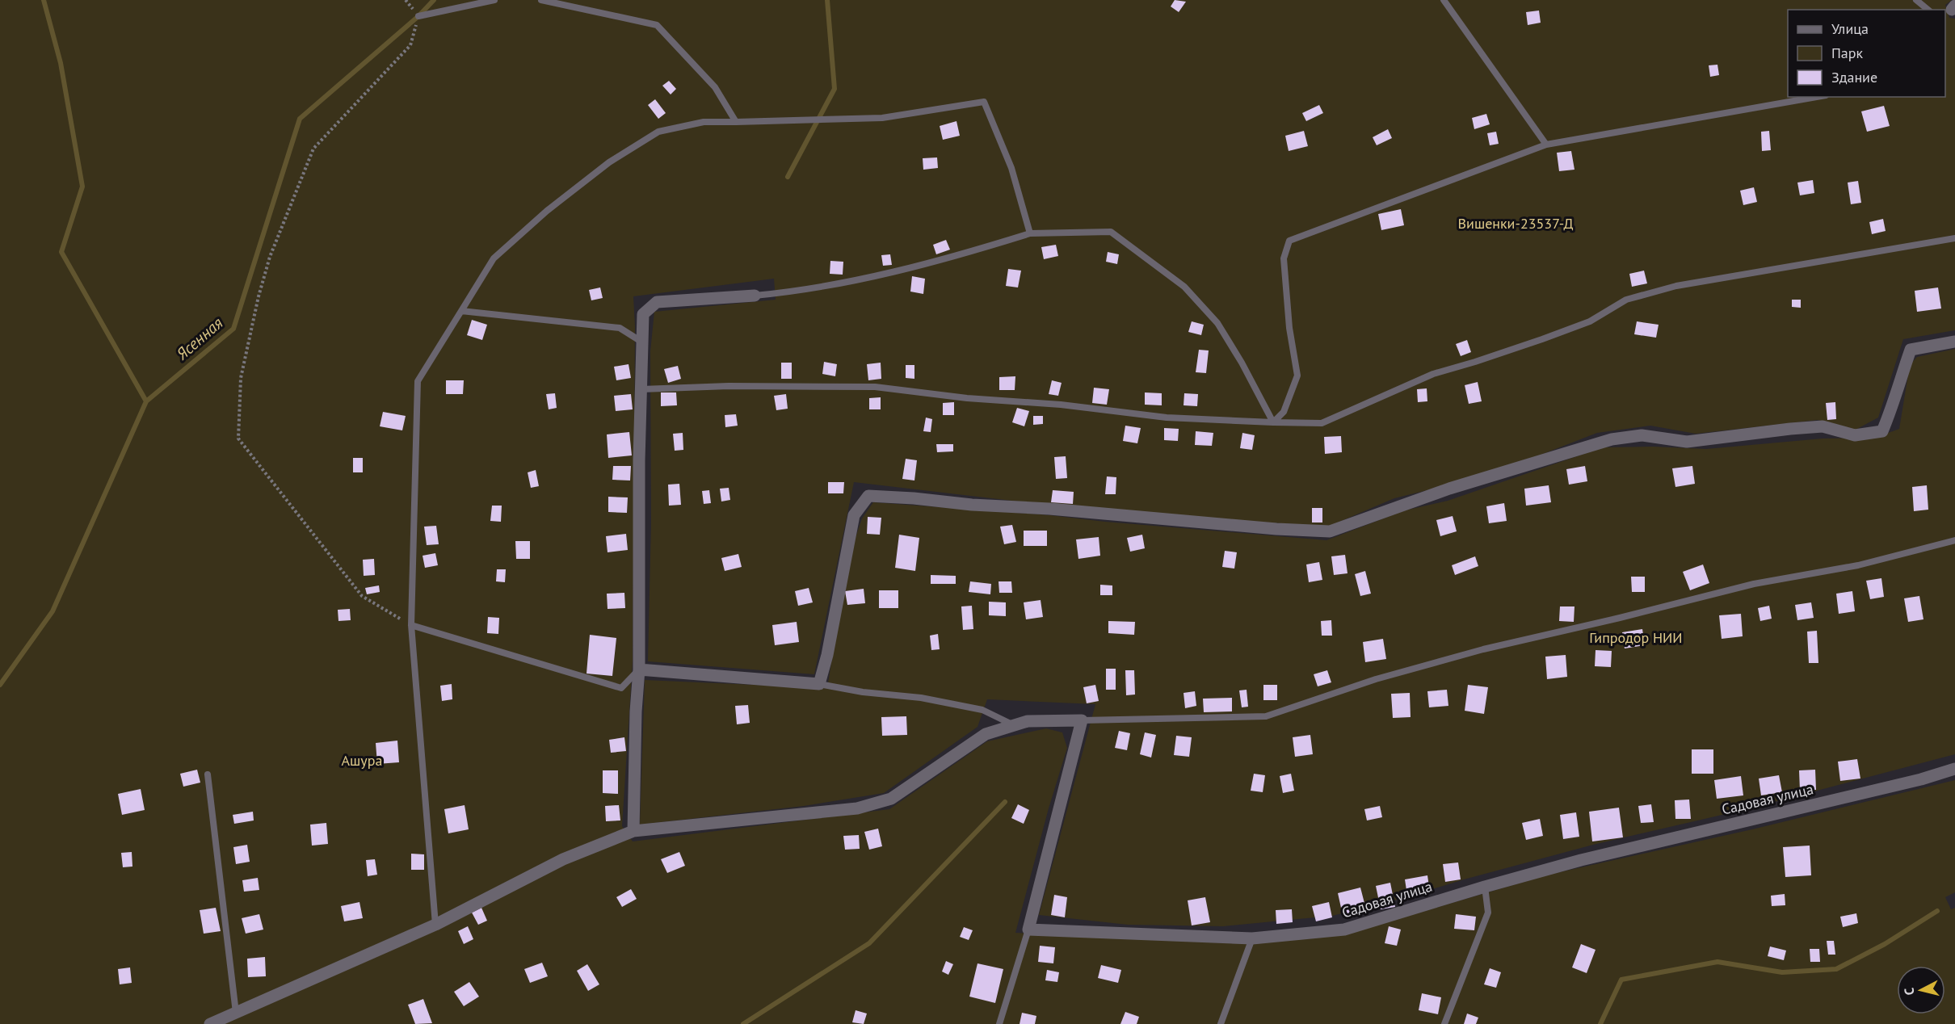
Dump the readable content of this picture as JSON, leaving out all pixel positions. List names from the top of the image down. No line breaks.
{"streets":{"street":["Садовая улица"]},"water":["Ясенная"],"parks":["Вишенки-23537-Д","Гипродор НИИ","Ашура"],"legend":["Улица","Парк","Здание"],"north":"left"}
